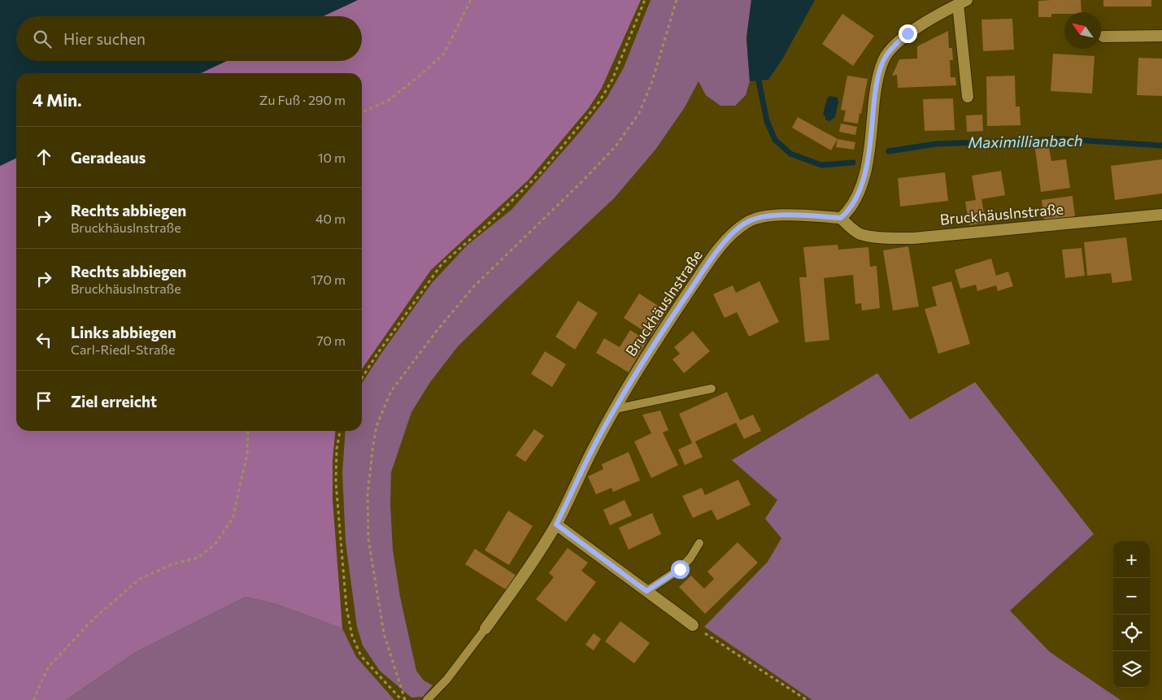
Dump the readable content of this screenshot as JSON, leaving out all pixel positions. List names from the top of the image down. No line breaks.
{"streets":{"street":["Bruckhäuslnstraße"]},"water":["Maximillianbach"],"north":"top left","page":{"search":"Hier suchen","heading":["4 Min.","Zu Fuß · 290 m"],"list":[["Geradeaus","10 m"],["Rechts abbiegen","Bruckhäuslnstraße","40 m"],["Rechts abbiegen","Bruckhäuslnstraße","170 m"],["Links abbiegen","Carl-Riedl-Straße","70 m"],"Ziel erreicht"],"map_buttons":["+","−"]}}
